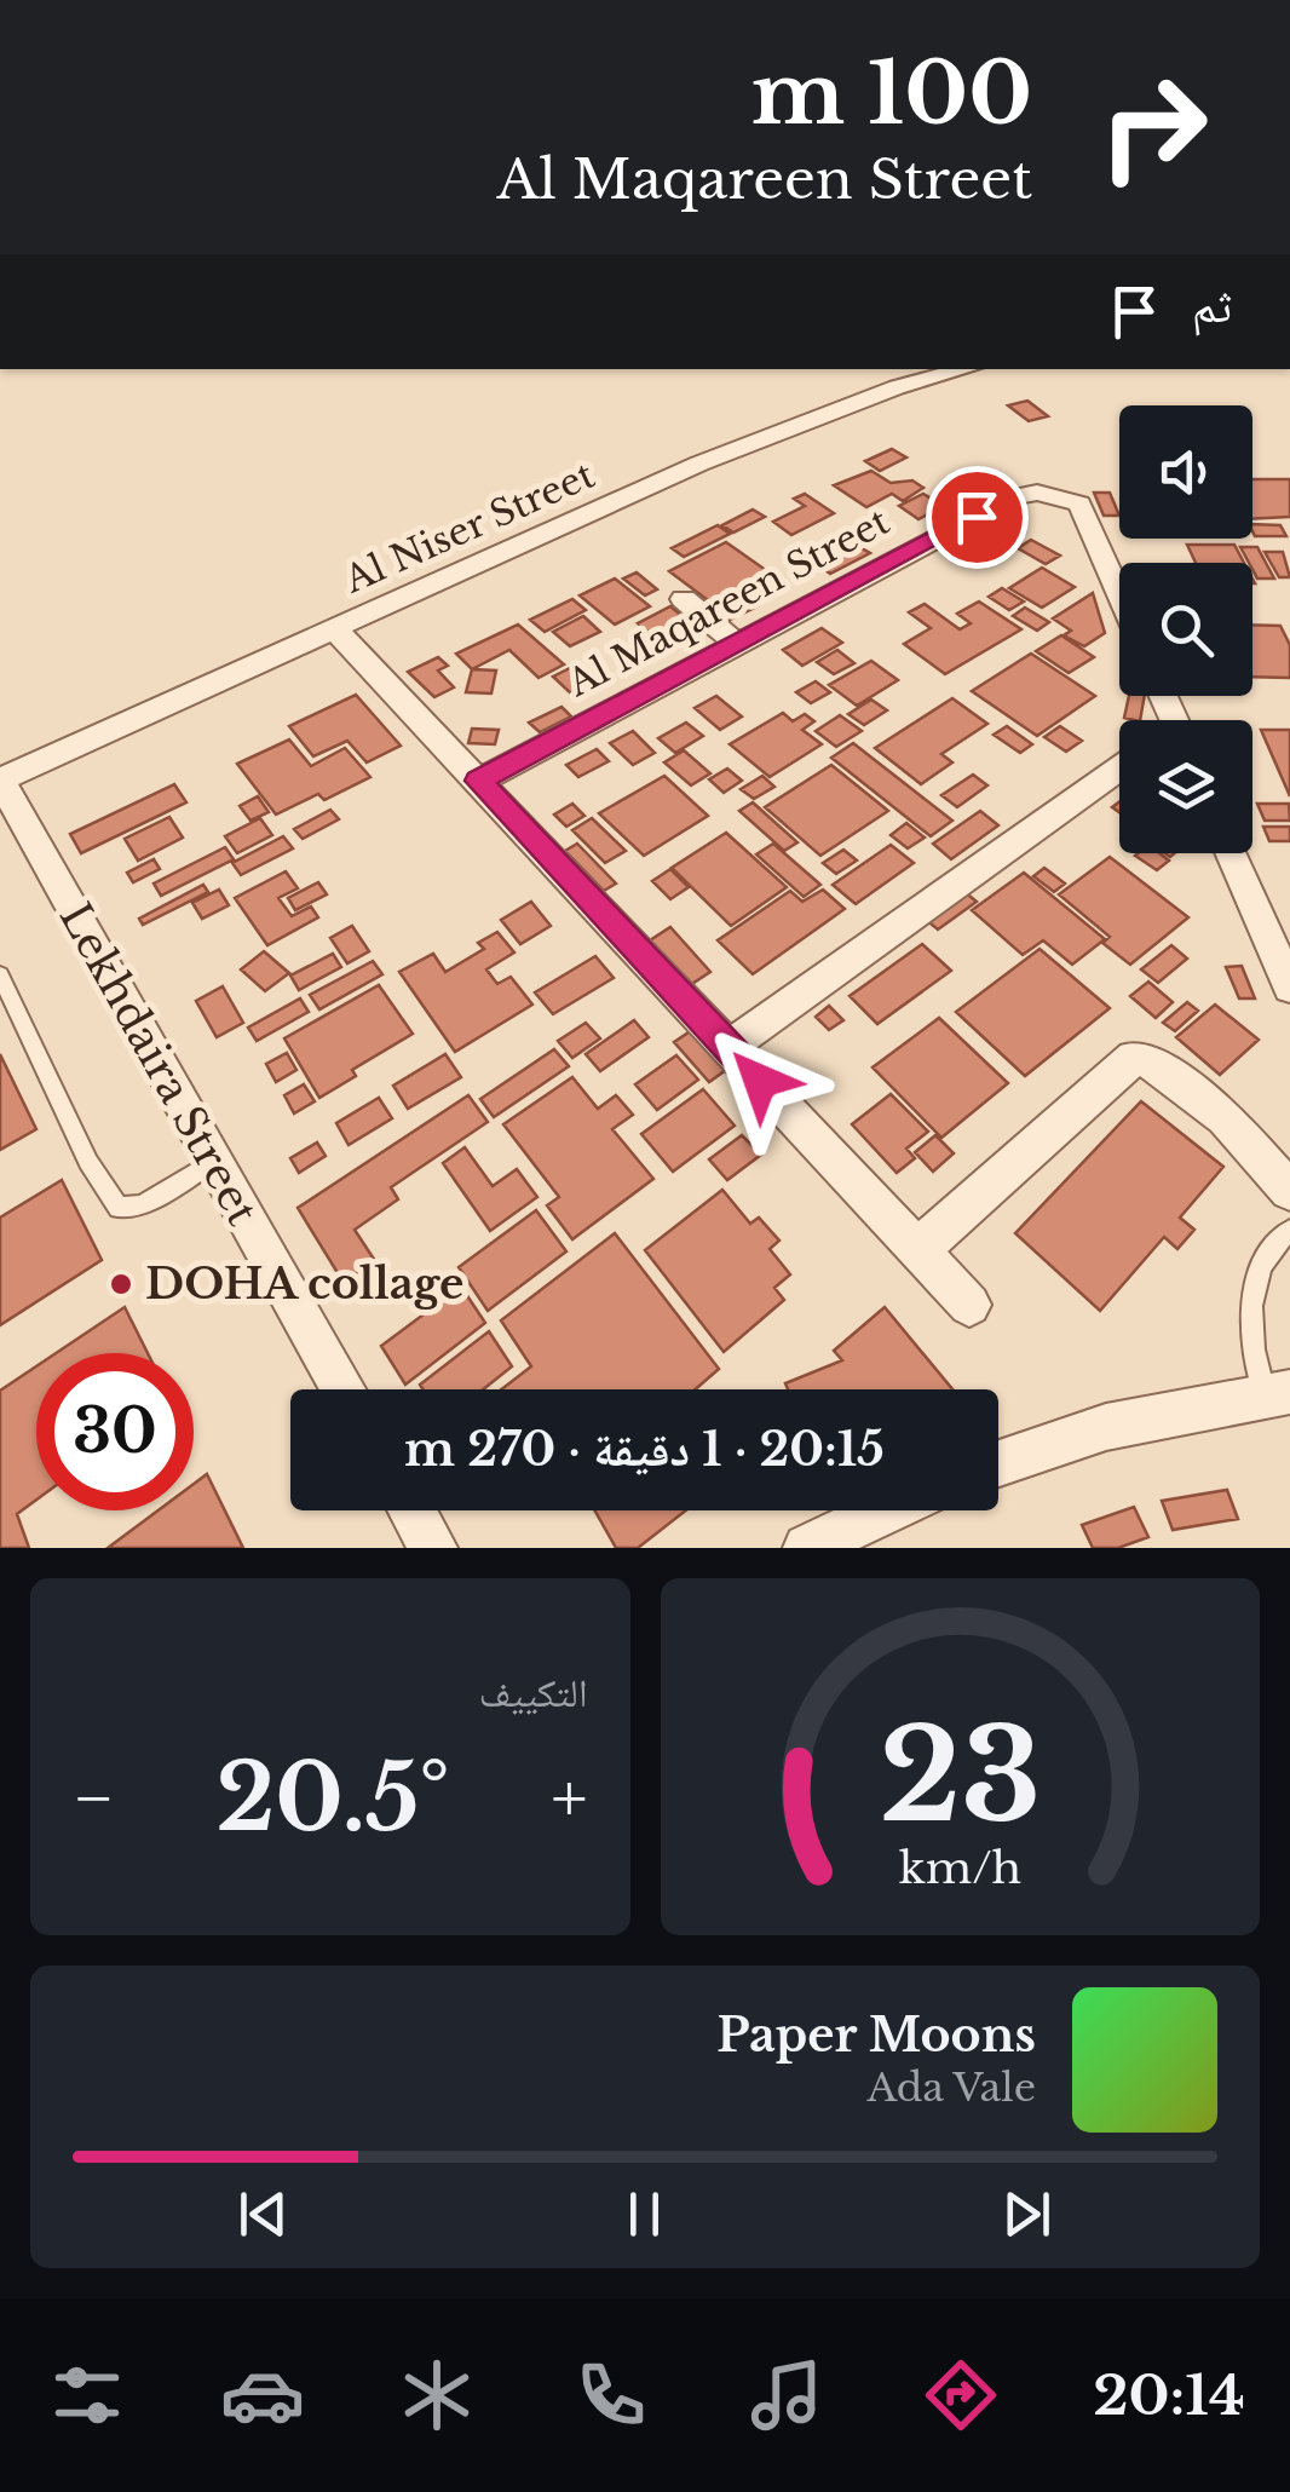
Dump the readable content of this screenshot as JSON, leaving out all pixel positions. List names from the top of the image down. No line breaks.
{"streets":{"street":["Al Niser Street","Al Maqareen Street","Lekhdaira Street"]},"crossings":[["Al Niser Street","Lekhdaira Street"]],"places":["DOHA collage"],"page":{"turn":["100 m","Al Maqareen Street"],"then":"ثم","limit":"30","trip":"20:15 · 1 دقيقة · 270 m","tile":"التكييف","heat":["−","20.5°","+"],"song":["Paper Moons","Ada Vale"],"tabs":"20:14","gauge":["23","km/h"]}}
